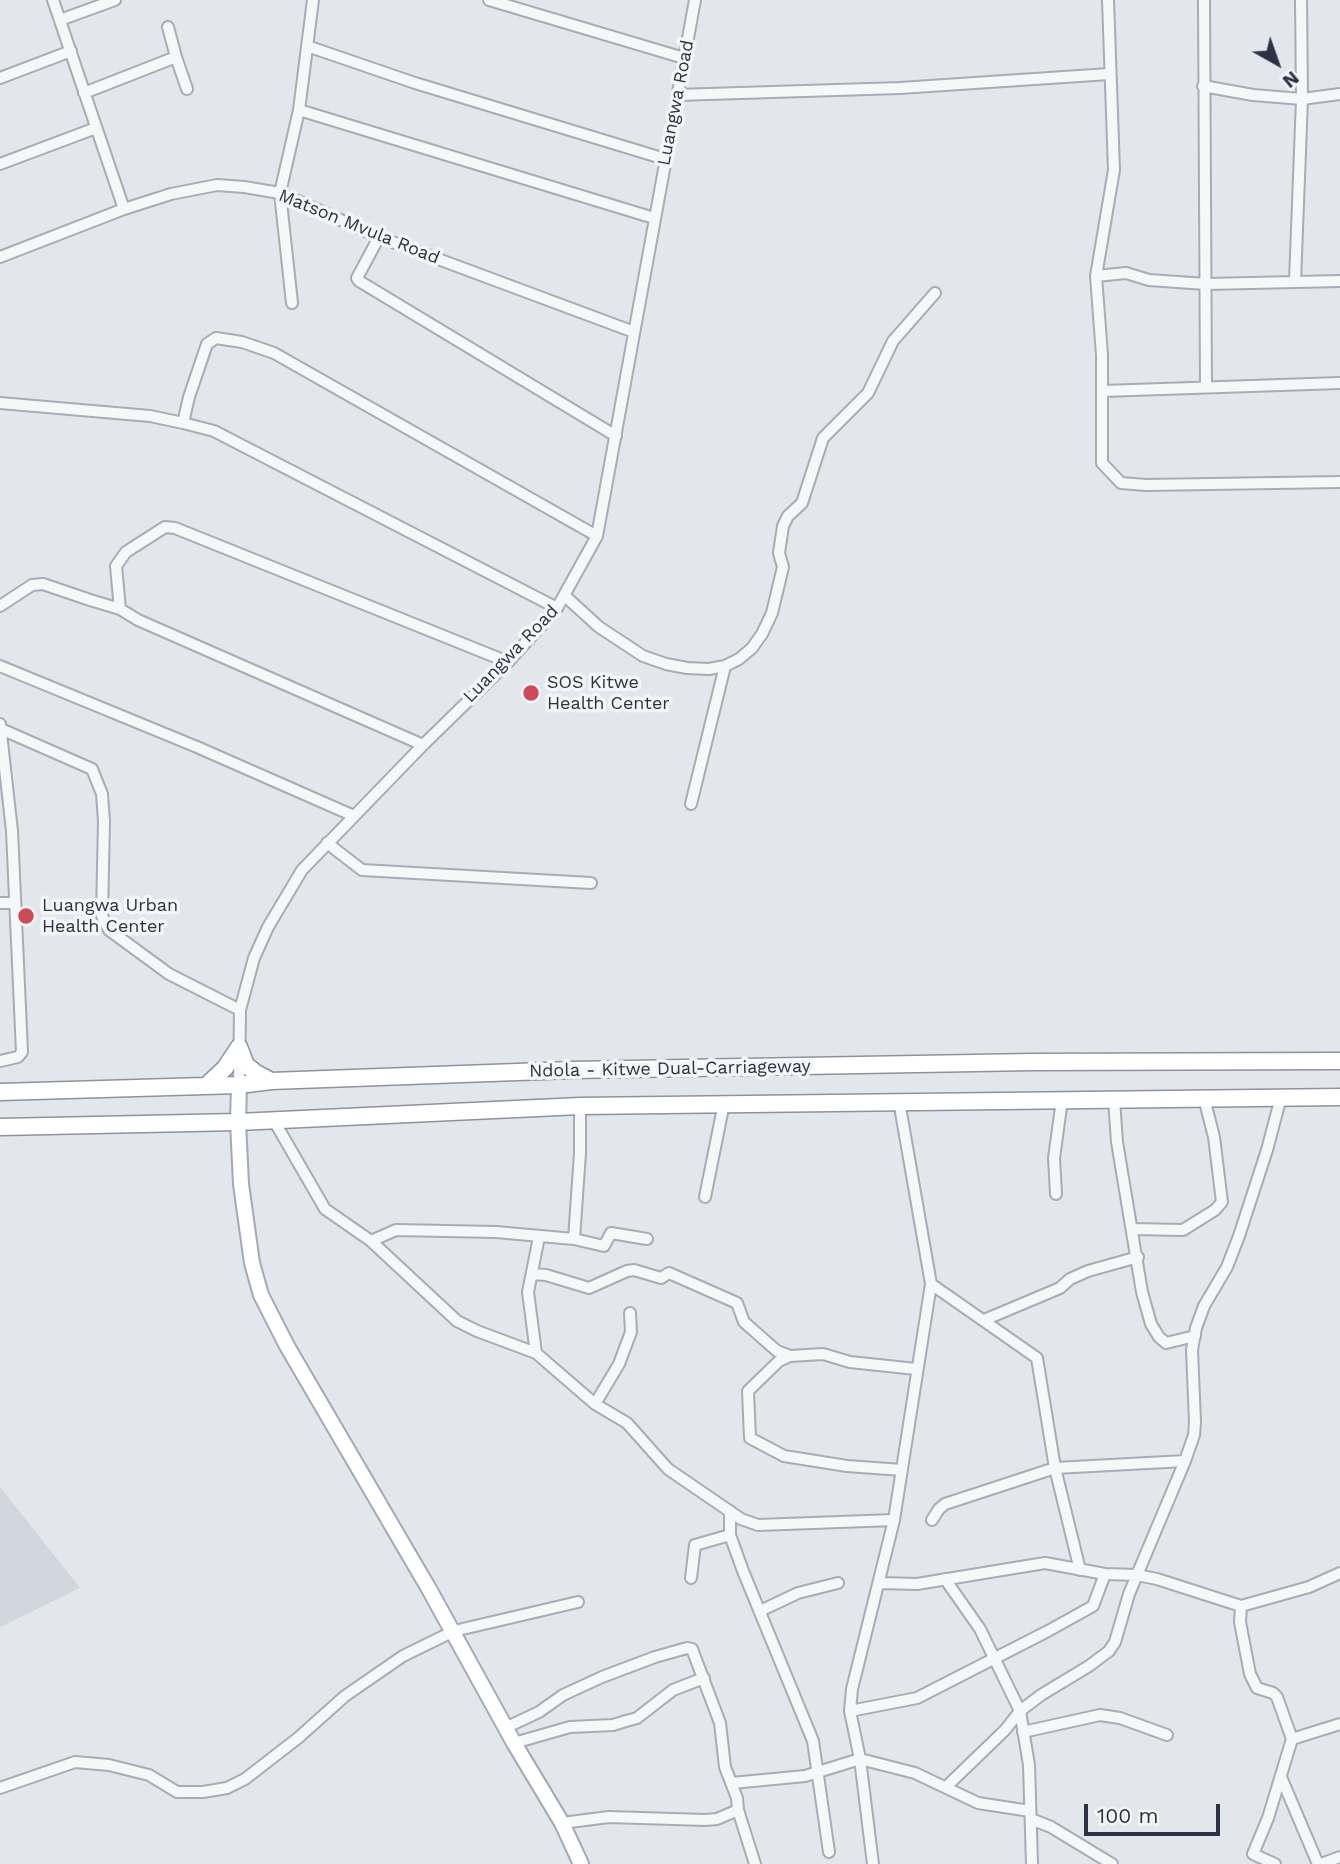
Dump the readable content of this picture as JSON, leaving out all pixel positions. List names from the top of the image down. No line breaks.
{"streets":{"highway":["Ndola - Kitwe Dual-Carriageway"],"main road":["Luangwa Road"],"street":["Matson Mvula Road"]},"crossings":[["Luangwa Road","Matson Mvula Road"],["Luangwa Road","Ndola - Kitwe Dual-Carriageway"]],"places":["SOS Kitwe Health Center","Luangwa Urban Health Center"],"scale_bar":"100 m","north":"bottom right"}
